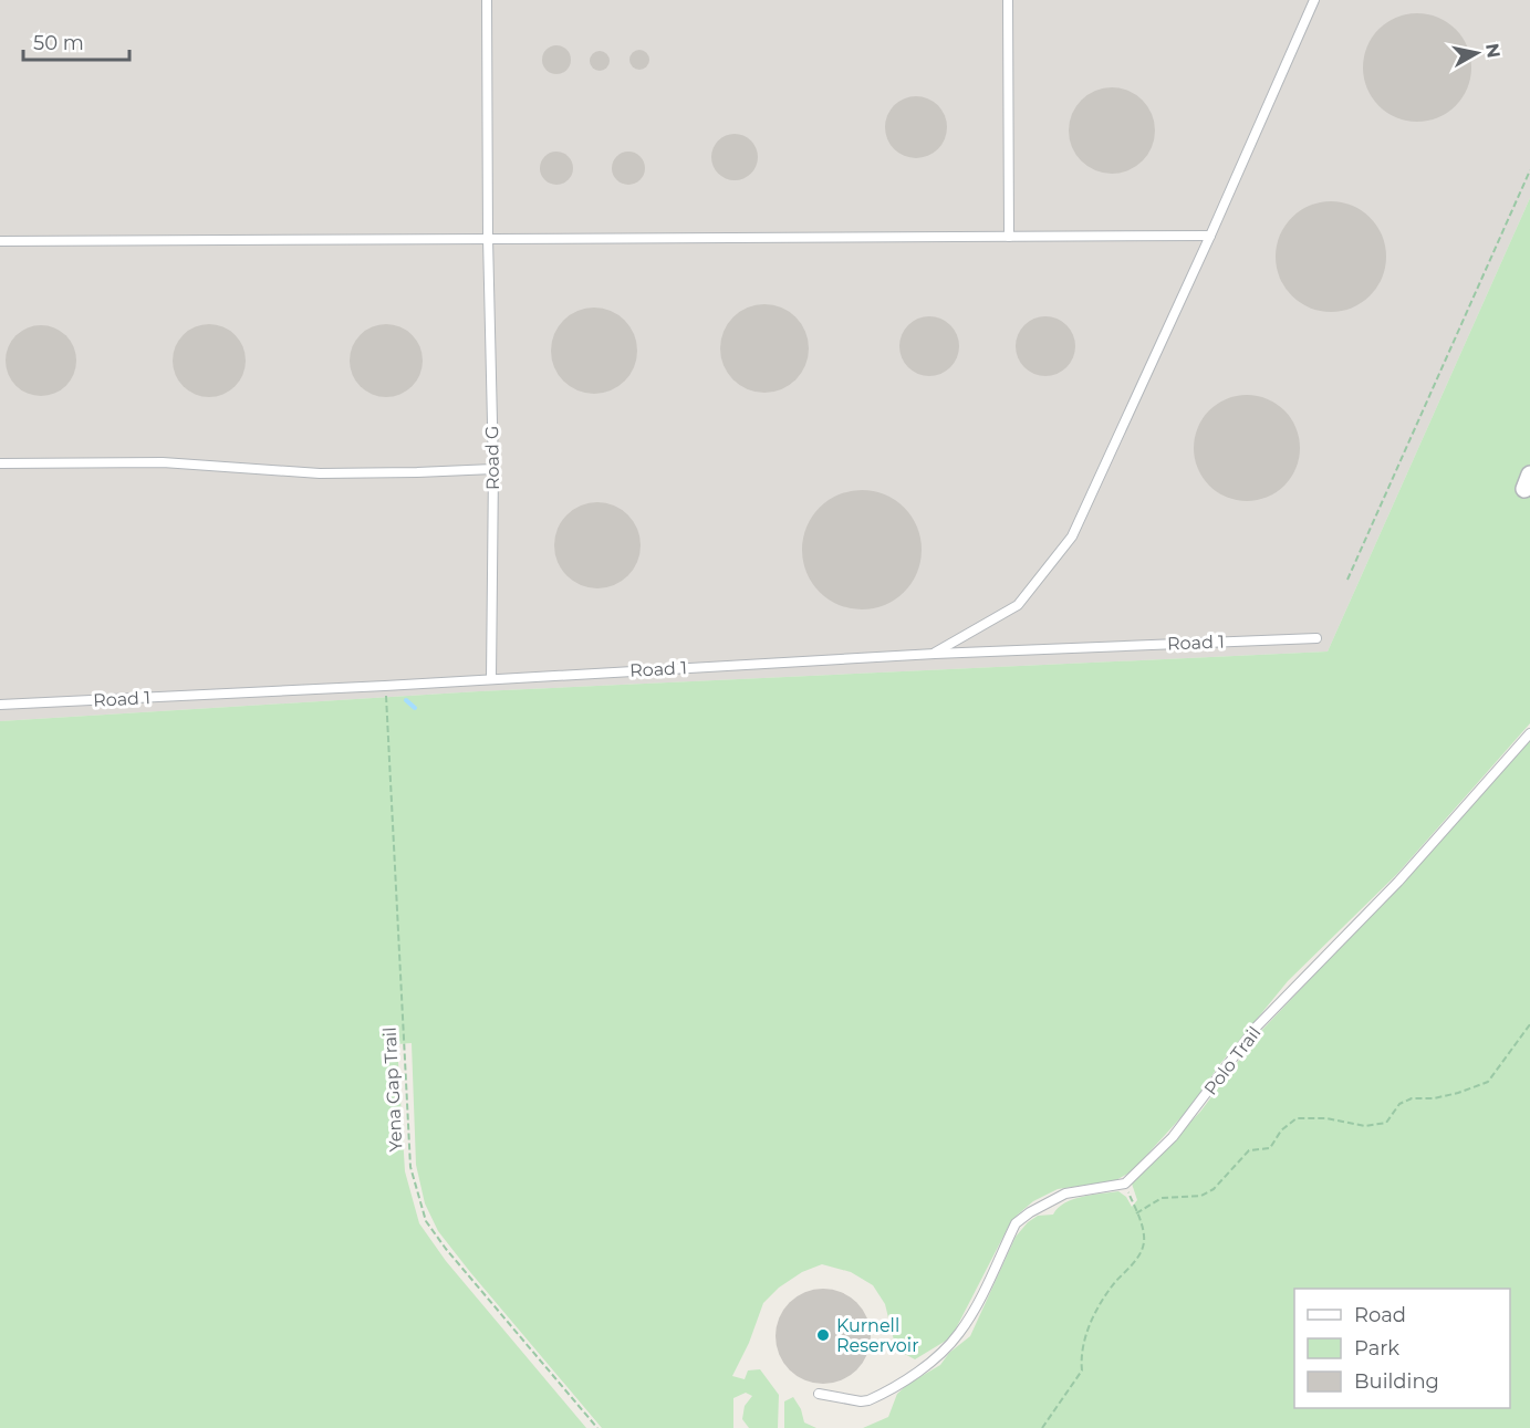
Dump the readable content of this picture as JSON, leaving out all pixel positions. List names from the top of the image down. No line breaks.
{"streets":{"lane":["Road G","Road 1","Polo Trail"],"path":["Yena Gap Trail"]},"crossings":[["Road G","Road 1"],["Road 1","Yena Gap Trail"]],"places":["Kurnell Reservoir"],"legend":["Road","Park","Building"],"scale_bar":"50 m","north":"right"}
